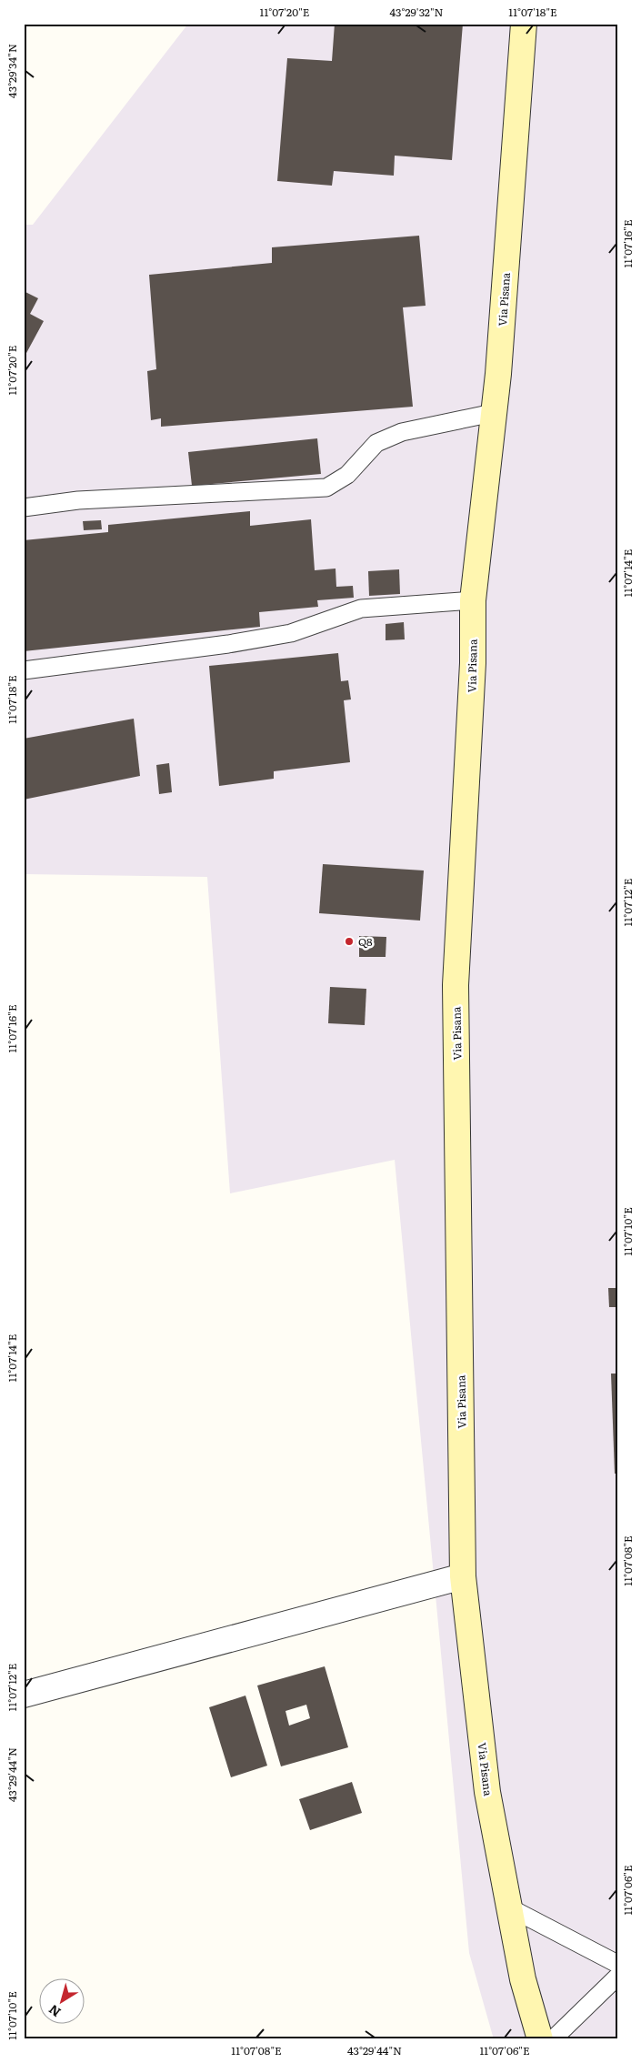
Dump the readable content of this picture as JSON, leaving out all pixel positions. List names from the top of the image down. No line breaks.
{"streets":{"street":["Via Pisana"]},"places":["Q8"],"north":"bottom left","coordinates":["11°07'20\"E","43°29'32\"N","11°07'18\"E","43°29'34\"N","11°07'16\"E","11°07'14\"E","11°07'12\"E","11°07'10\"E","11°07'08\"E","43°29'44\"N","11°07'06\"E"]}
